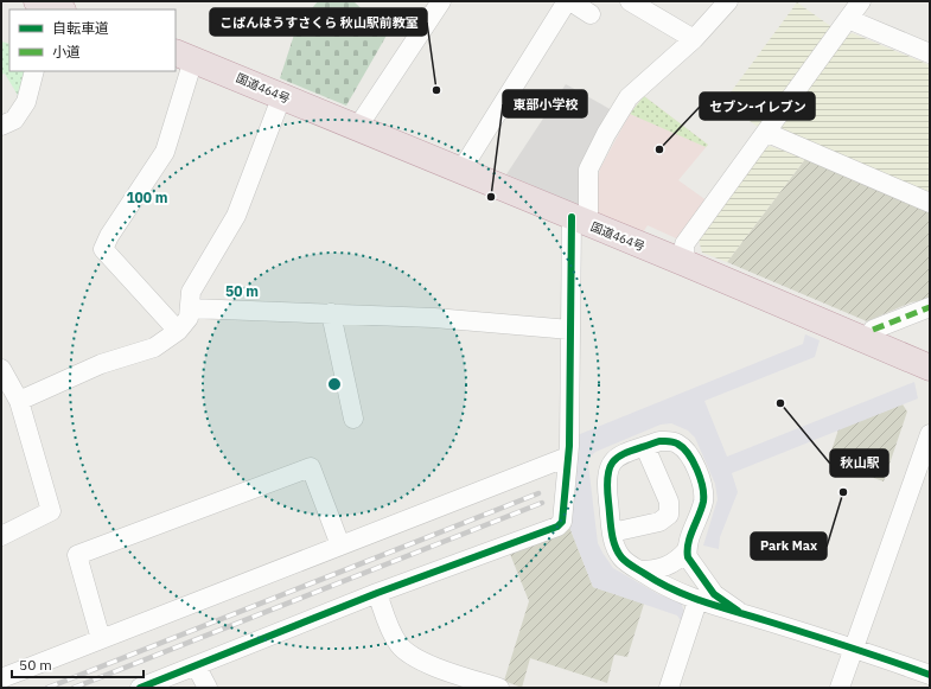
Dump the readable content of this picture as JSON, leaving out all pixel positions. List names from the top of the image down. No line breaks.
{"streets":{"highway":["国道464号"]},"places":["こぱんはうすさくら 秋山駅前教室","セブン-イレブン","東部小学校","秋山駅","Park Max"],"legend":["自転車道","小道"],"scale_bar":"50 m","rings":["100 m","50 m"]}
